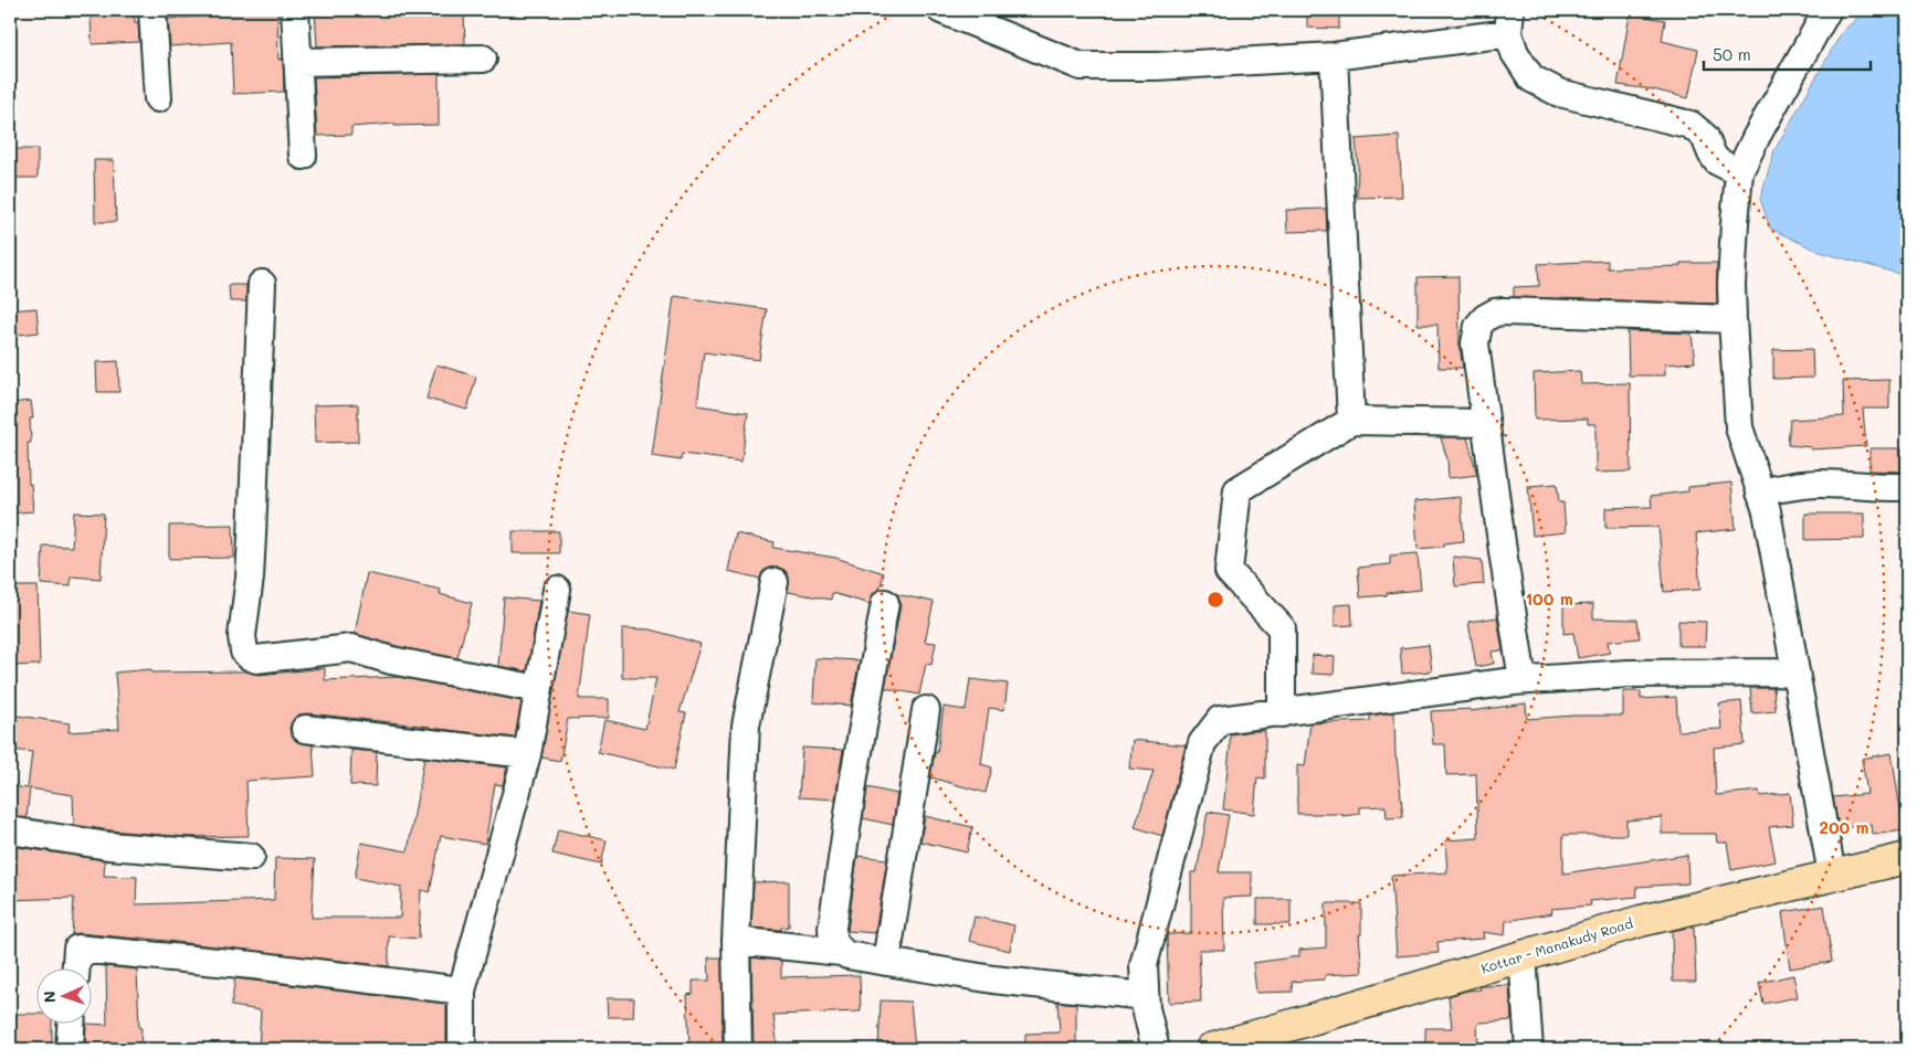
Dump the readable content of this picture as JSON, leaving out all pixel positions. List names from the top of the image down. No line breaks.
{"streets":{"main road":["Kottar - Manakudy Road"]},"scale_bar":"50 m","north":"left","rings":["100 m","200 m"]}
